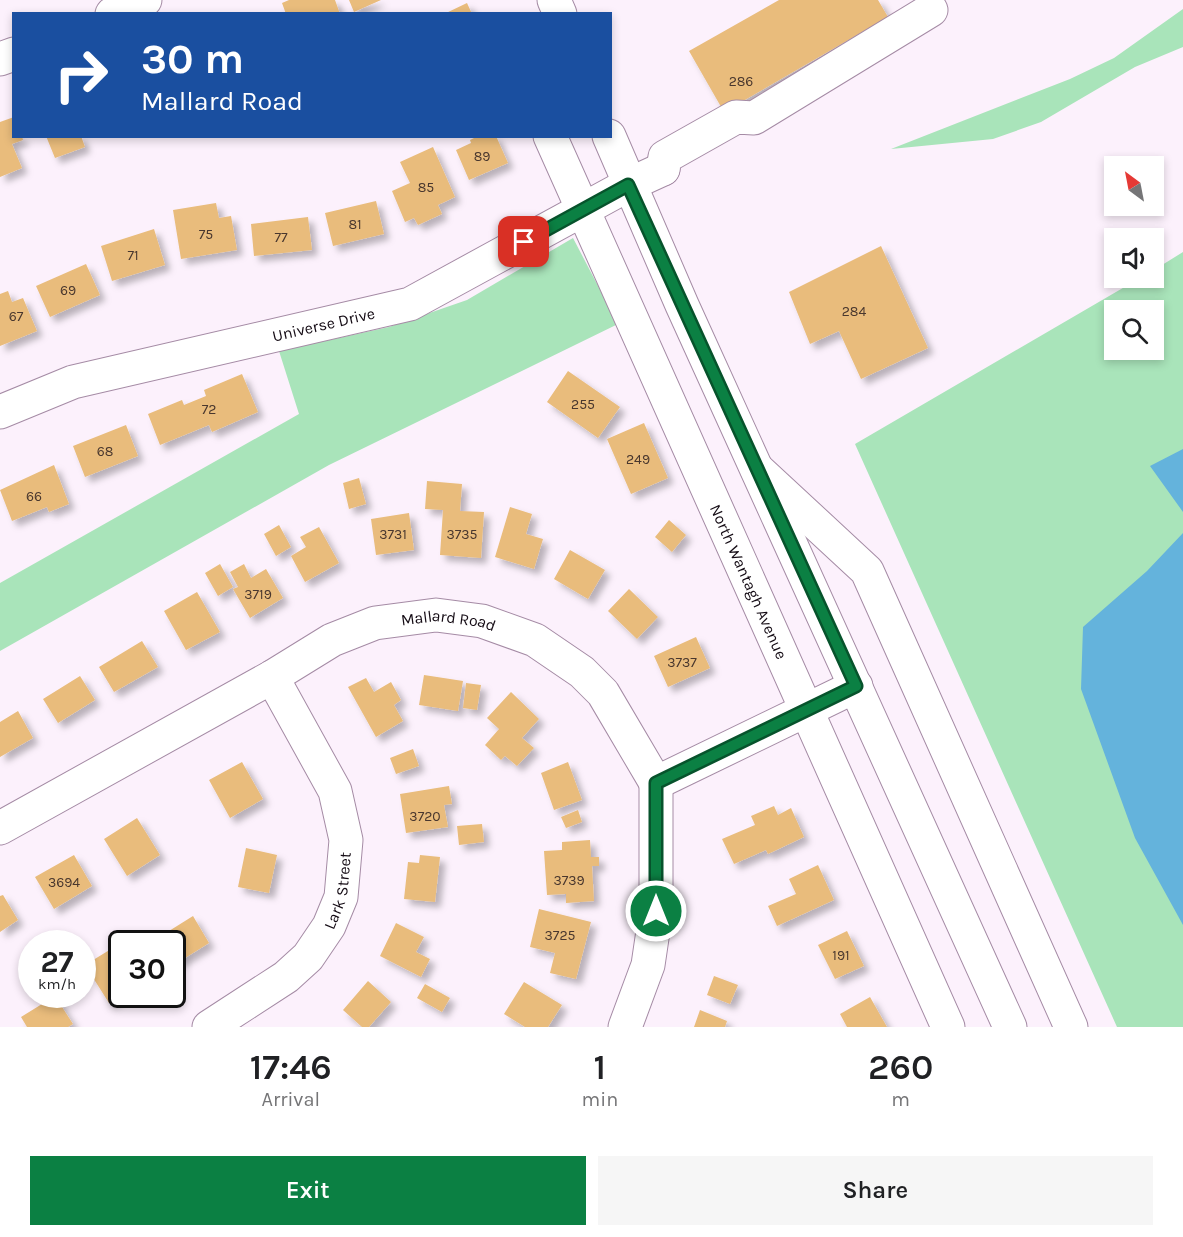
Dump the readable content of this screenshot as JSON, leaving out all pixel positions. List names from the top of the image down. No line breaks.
{"streets":{"street":["Universe Drive","North Wantagh Avenue","Mallard Road","Lark Street"]},"crossings":[["Universe Drive","North Wantagh Avenue"],["Mallard Road","Lark Street"]],"house_numbers":["286","89","85","81","75","77","71","69","284","67","255","72","68","249","66","3731","3735","3719","3737","3720","3739","3694","3725","191"],"north":"top left","page":{"turn":["30 m","Mallard Road"],"speed":"27 km/h","limit":"30","eta":["17:46","Arrival","1","min","260","m"],"buttons":["Exit","Share"]}}
